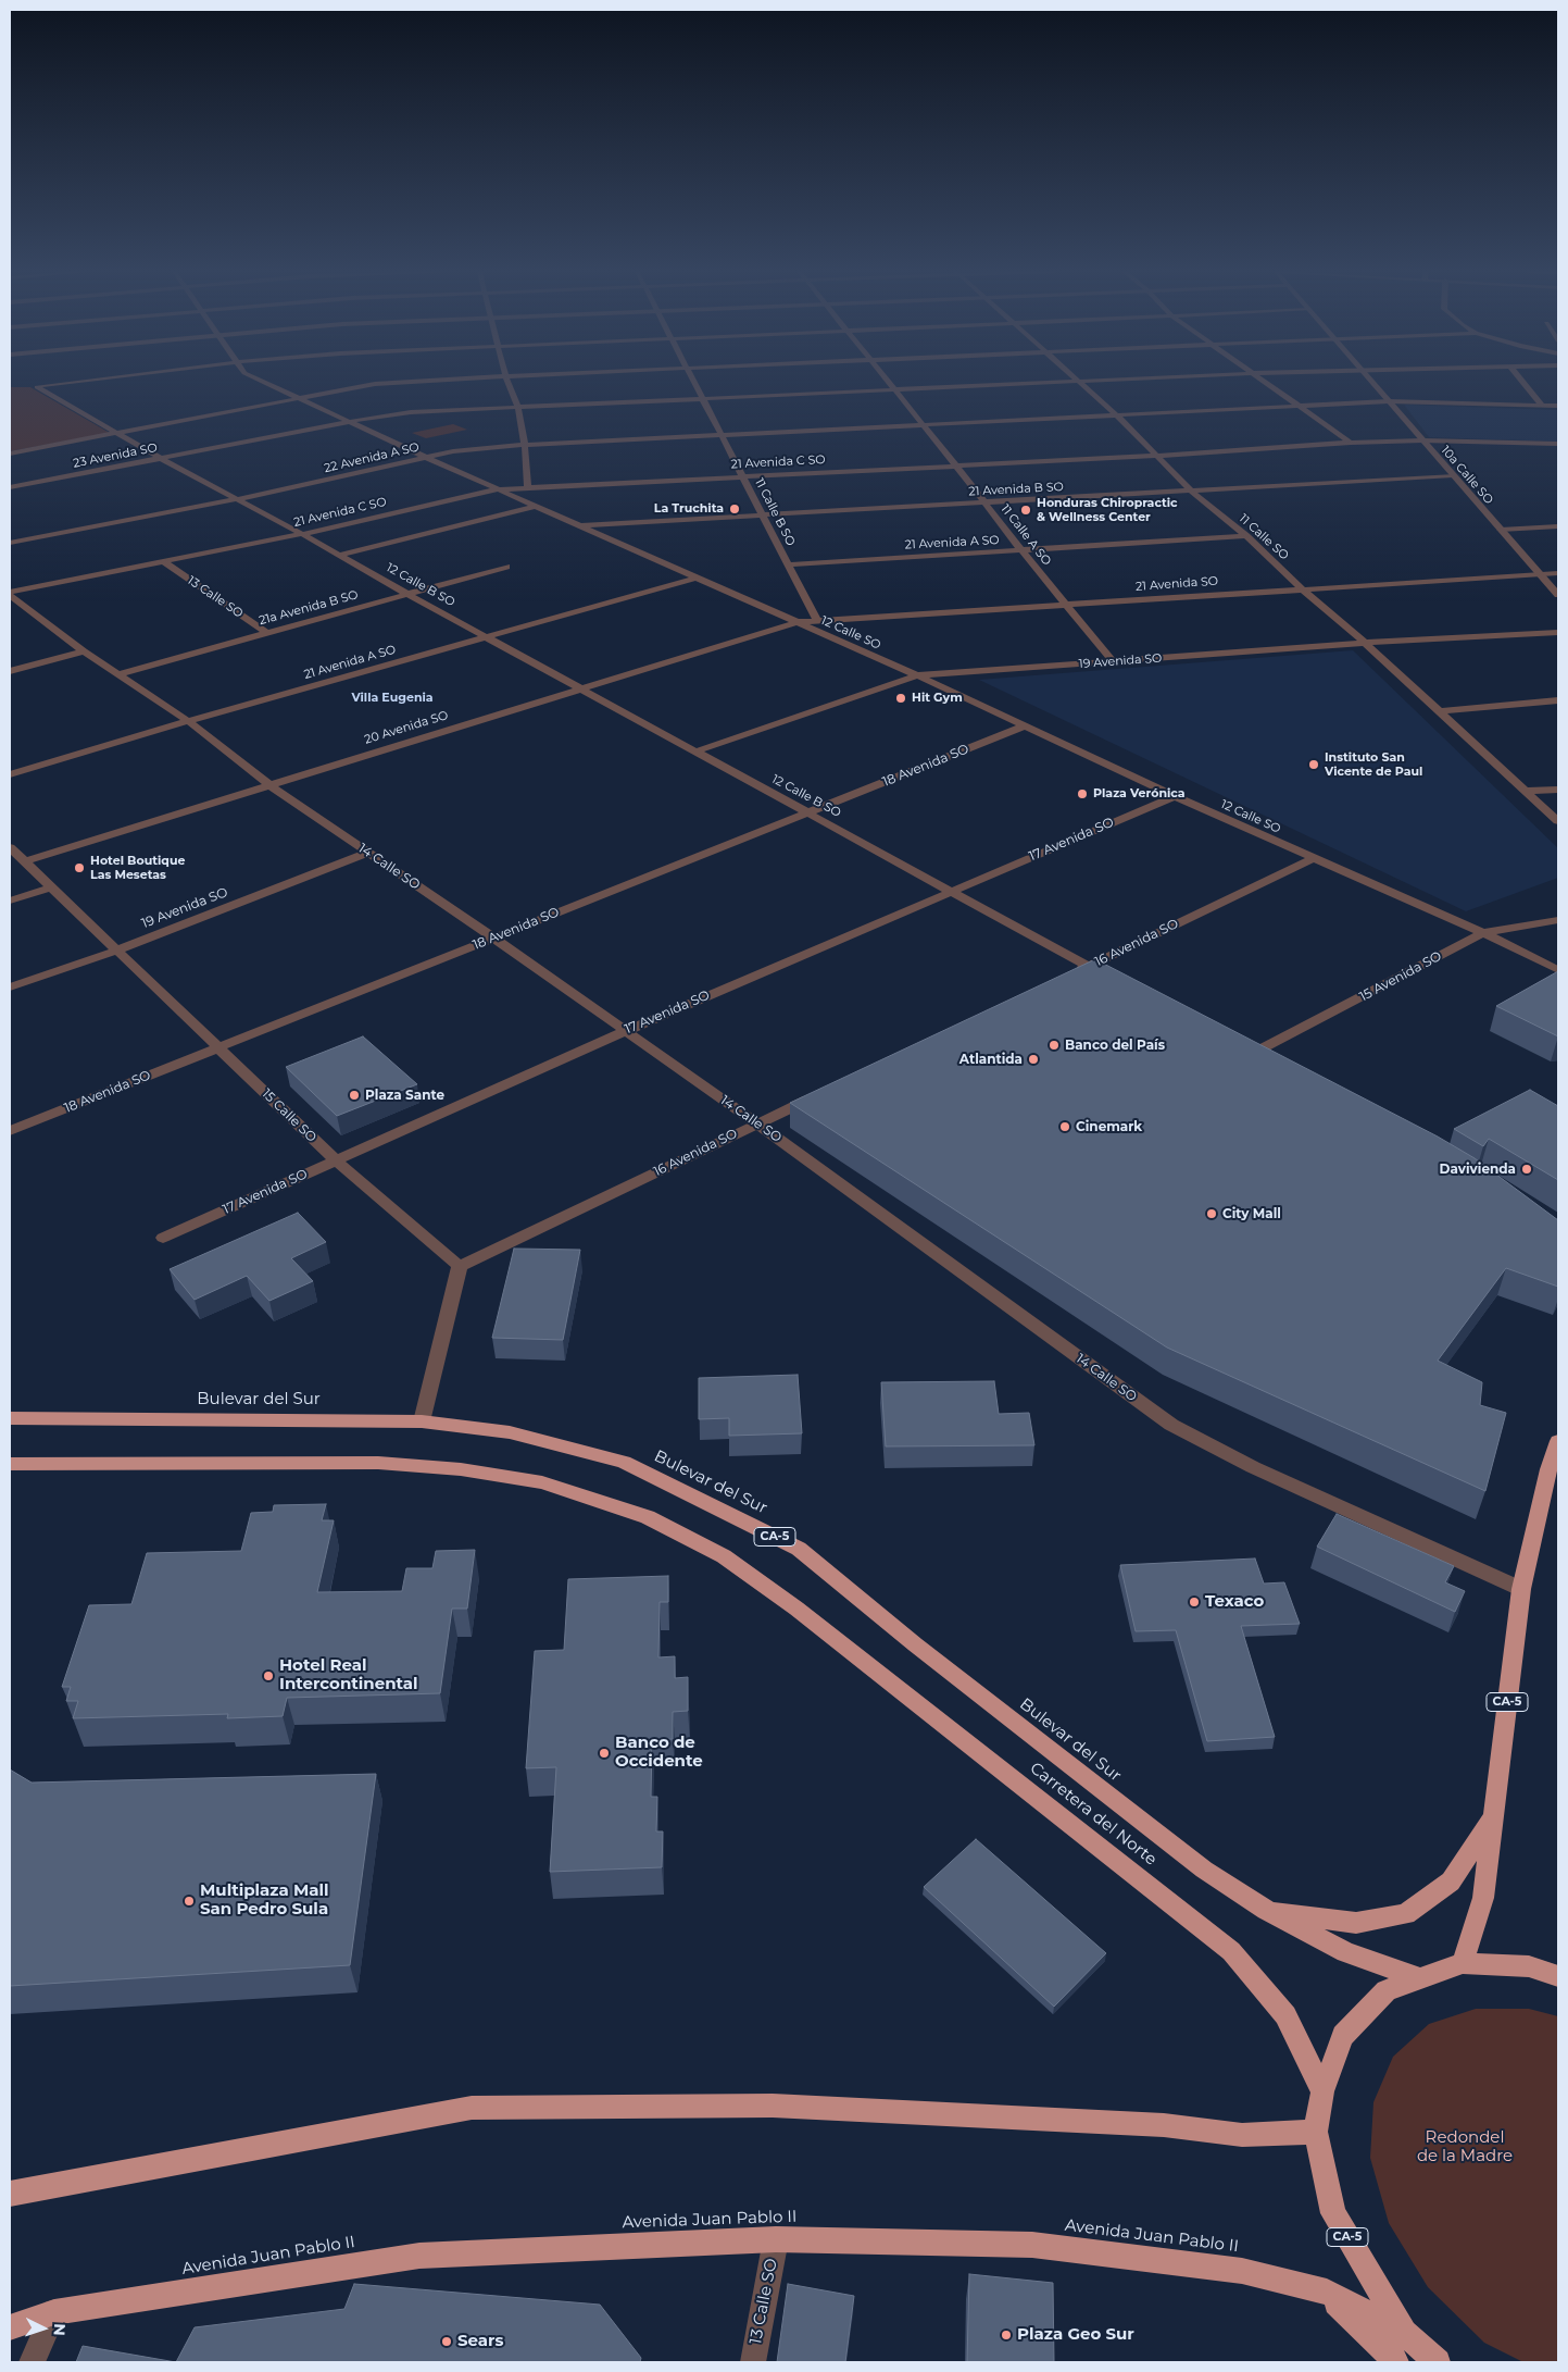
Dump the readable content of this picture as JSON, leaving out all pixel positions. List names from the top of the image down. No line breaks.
{"streets":{"highway":["Bulevar del Sur","CA-5","Carretera del Norte","Avenida Juan Pablo II"],"street":["23 Avenida SO","22 Avenida A SO","21 Avenida C SO","10a Calle SO","21 Avenida B SO","11 Calle B SO","11 Calle A SO","11 Calle SO","21 Avenida A SO","21 Avenida SO","12 Calle B SO","13 Calle SO","21a Avenida B SO","12 Calle SO","19 Avenida SO","20 Avenida SO","18 Avenida SO","17 Avenida SO","14 Calle SO","16 Avenida SO","15 Avenida SO","15 Calle SO"]},"crossings":[["23 Avenida SO","11 Calle B SO"],["23 Avenida SO","11 Calle A SO"],["23 Avenida SO","11 Calle SO"],["23 Avenida SO","12 Calle B SO"],["23 Avenida SO","12 Calle SO"],["22 Avenida A SO","10a Calle SO"],["22 Avenida A SO","11 Calle B SO"],["22 Avenida A SO","11 Calle A SO"],["22 Avenida A SO","11 Calle SO"],["22 Avenida A SO","12 Calle B SO"],["22 Avenida A SO","12 Calle SO"],["21 Avenida C SO","10a Calle SO"],["21 Avenida C SO","11 Calle B SO"],["21 Avenida C SO","11 Calle A SO"],["21 Avenida C SO","11 Calle SO"],["21 Avenida C SO","12 Calle B SO"],["21 Avenida C SO","13 Calle SO"],["21 Avenida C SO","12 Calle SO"],["21 Avenida C SO","14 Calle SO"],["10a Calle SO","21 Avenida B SO"],["10a Calle SO","21 Avenida SO"],["21 Avenida B SO","11 Calle B SO"],["21 Avenida B SO","11 Calle A SO"],["21 Avenida B SO","11 Calle SO"],["21 Avenida B SO","12 Calle SO"],["11 Calle B SO","21 Avenida A SO"],["11 Calle B SO","21 Avenida SO"],["11 Calle A SO","21 Avenida A SO"],["11 Calle A SO","21 Avenida SO"],["11 Calle A SO","19 Avenida SO"],["11 Calle SO","21 Avenida A SO"],["11 Calle SO","21 Avenida SO"],["11 Calle SO","19 Avenida SO"],["21 Avenida A SO","12 Calle B SO"],["21 Avenida A SO","12 Calle SO"],["21 Avenida A SO","14 Calle SO"],["21 Avenida SO","12 Calle SO"],["21 Avenida SO","20 Avenida SO"],["12 Calle B SO","21a Avenida B SO"],["12 Calle B SO","19 Avenida SO"],["12 Calle B SO","20 Avenida SO"],["12 Calle B SO","18 Avenida SO"],["12 Calle B SO","17 Avenida SO"],["12 Calle B SO","16 Avenida SO"],["13 Calle SO","21a Avenida B SO"],["13 Calle SO","Avenida Juan Pablo II"],["21a Avenida B SO","14 Calle SO"],["12 Calle SO","19 Avenida SO"],["12 Calle SO","20 Avenida SO"],["12 Calle SO","18 Avenida SO"],["12 Calle SO","17 Avenida SO"],["12 Calle SO","16 Avenida SO"],["12 Calle SO","15 Avenida SO"],["19 Avenida SO","14 Calle SO"],["19 Avenida SO","15 Calle SO"],["20 Avenida SO","14 Calle SO"],["20 Avenida SO","15 Calle SO"],["18 Avenida SO","14 Calle SO"],["18 Avenida SO","15 Calle SO"],["17 Avenida SO","14 Calle SO"],["17 Avenida SO","15 Calle SO"],["14 Calle SO","16 Avenida SO"],["14 Calle SO","CA-5"],["16 Avenida SO","15 Calle SO"],["Bulevar del Sur","CA-5"],["CA-5","Carretera del Norte"],["CA-5","Avenida Juan Pablo II"]],"districts":["Villa Eugenia"],"parks":["Redondel de la Madre"],"places":["La Truchita","Honduras Chiropractic & Wellness Center","Hit Gym","Instituto San Vicente de Paul","Plaza Verónica","Hotel Boutique Las Mesetas","Banco del País","Atlantida","Plaza Sante","Cinemark","Davivienda","City Mall","Texaco","Hotel Real Intercontinental","Banco de Occidente","Multiplaza Mall San Pedro Sula","Plaza Geo Sur","Sears"],"north":"right"}
